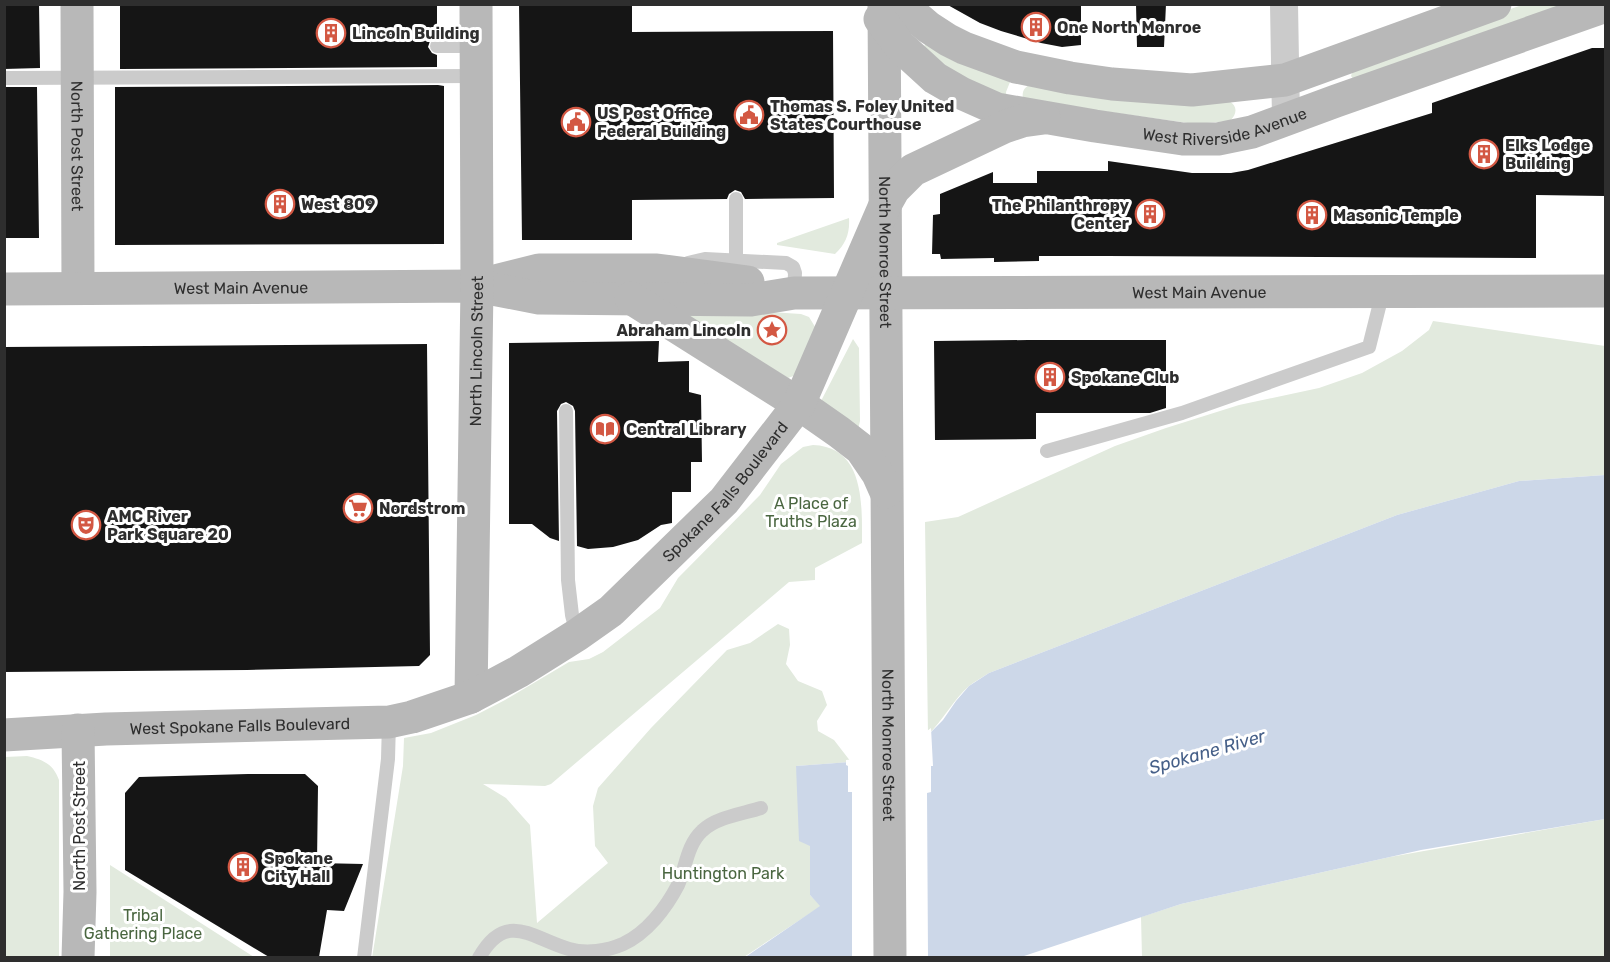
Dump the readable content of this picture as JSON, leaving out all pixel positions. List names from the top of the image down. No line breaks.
{"streets":{"main road":["West Riverside Avenue","North Post Street","North Monroe Street","West Main Avenue","North Lincoln Street","Spokane Falls Boulevard","West Spokane Falls Boulevard"]},"crossings":[["West Riverside Avenue","North Monroe Street"],["North Post Street","West Main Avenue"],["North Post Street","West Spokane Falls Boulevard"],["North Monroe Street","West Main Avenue"],["North Monroe Street","Spokane Falls Boulevard"],["West Main Avenue","North Lincoln Street"],["West Main Avenue","Spokane Falls Boulevard"],["North Lincoln Street","Spokane Falls Boulevard"],["North Lincoln Street","West Spokane Falls Boulevard"],["Spokane Falls Boulevard","West Spokane Falls Boulevard"]],"water":["Spokane River"],"parks":["A Place of Truths Plaza","Huntington Park","Tribal Gathering Place"],"places":{"building":["One North Monroe","Lincoln Building","Elks Lodge Building","West 809","The Philanthropy Center","Masonic Temple","Spokane Club","Spokane City Hall"],"public building":["Thomas S. Foley United States Courthouse","US Post Office Federal Building"],"place":["Abraham Lincoln"],"library":["Central Library"],"supermarket":["Nordstrom"],"theatre":["AMC River Park Square 20"]}}
